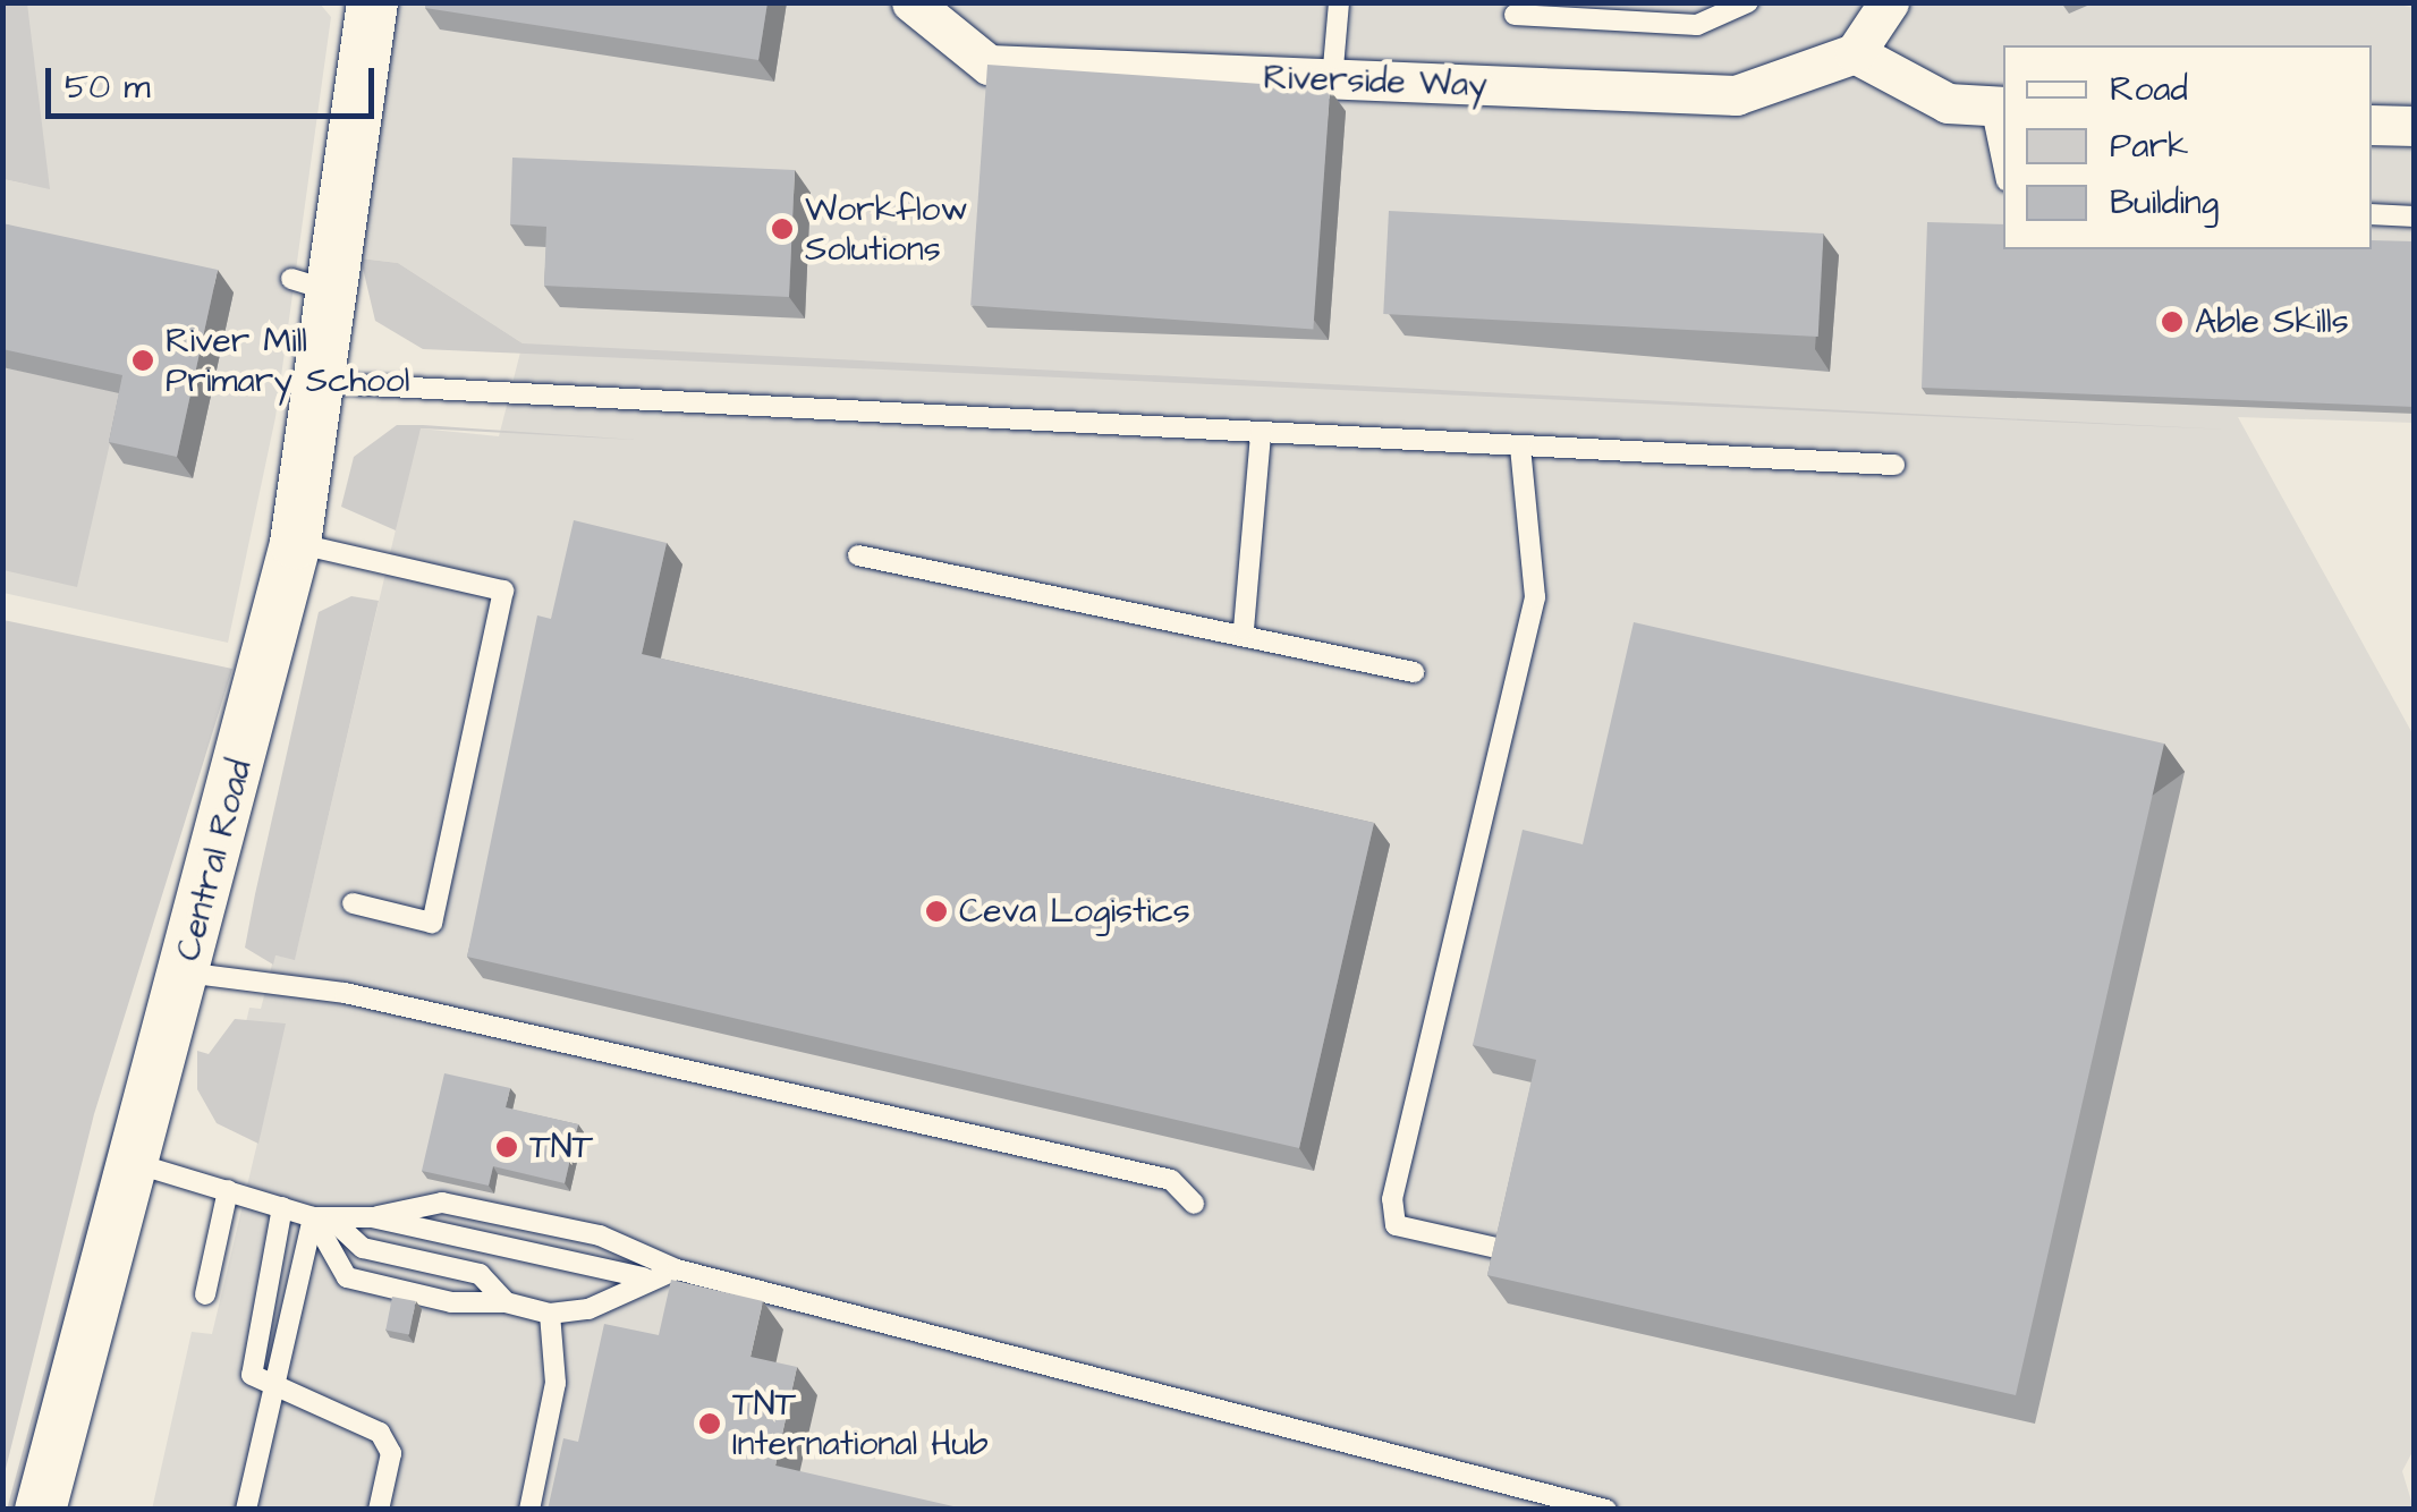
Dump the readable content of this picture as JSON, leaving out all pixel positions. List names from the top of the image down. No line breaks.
{"streets":{"street":["Riverside Way","Central Road"]},"places":["Workflow Solutions","Able Skills","River Mill Primary School","Ceva Logistics","TNT","TNT International Hub"],"legend":["Road","Park","Building"],"scale_bar":"50 m"}
